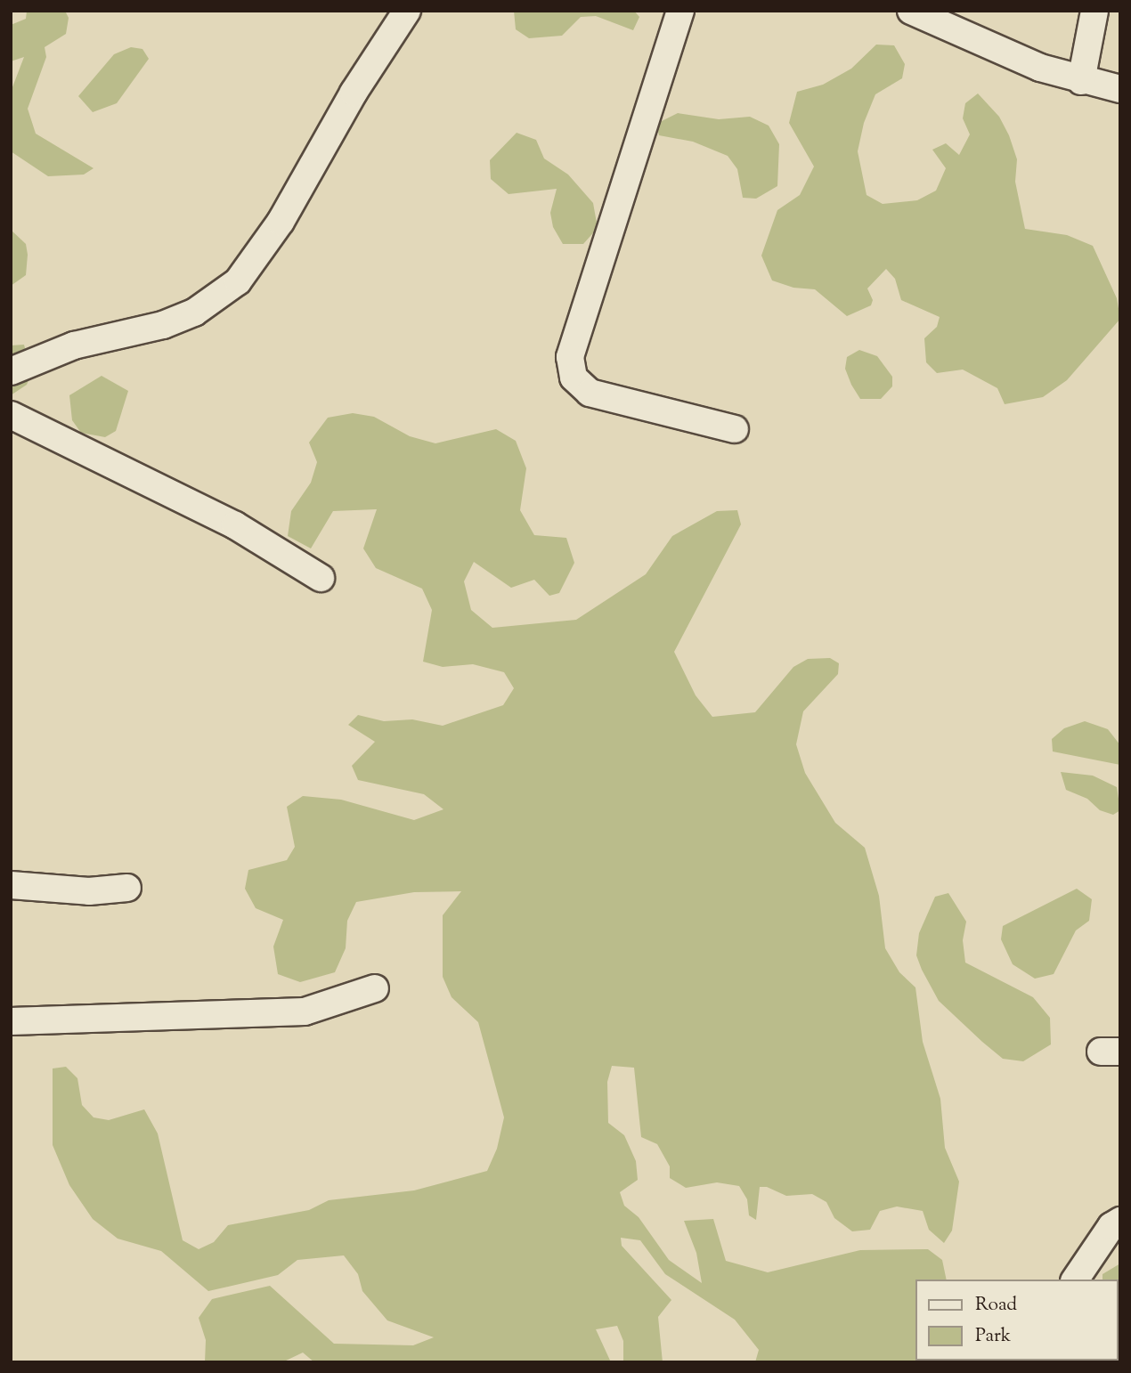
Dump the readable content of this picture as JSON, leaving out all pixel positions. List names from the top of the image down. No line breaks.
{"legend":["Road","Park"]}
